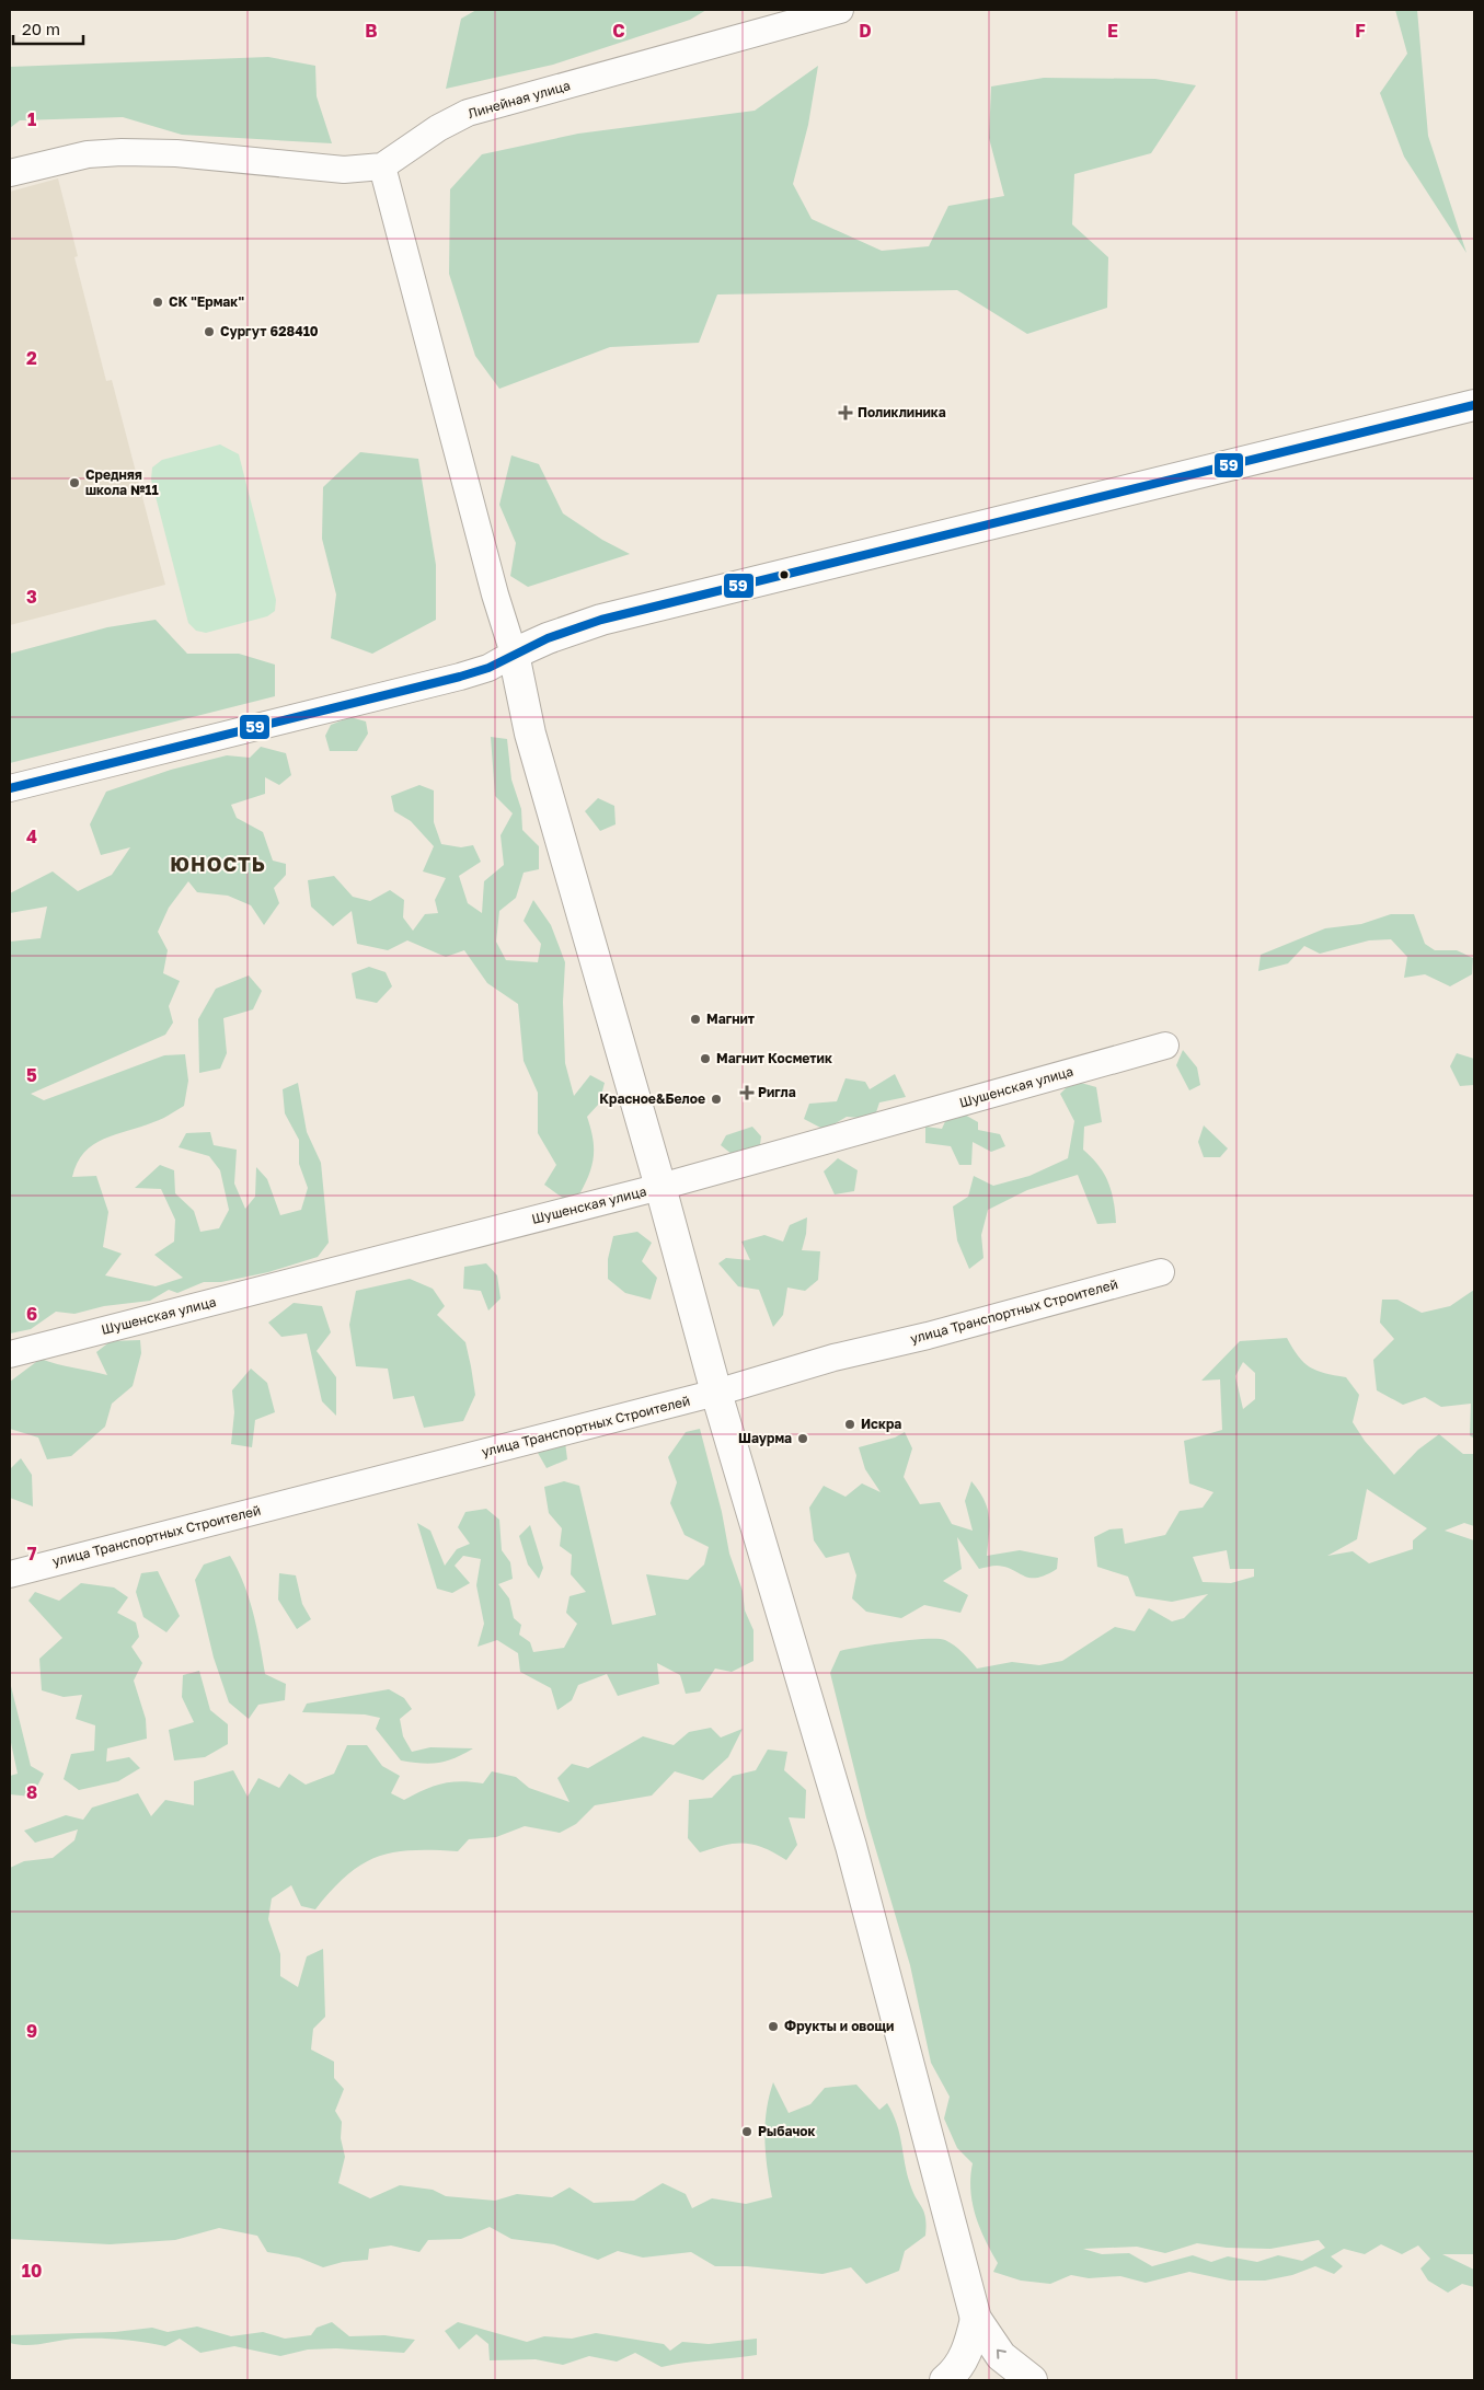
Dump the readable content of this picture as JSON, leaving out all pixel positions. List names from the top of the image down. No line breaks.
{"streets":{"street":["Линейная улица","Шушенская улица","улица Транспортных Строителей"]},"districts":["ЮНОСТЬ"],"places":{"other":["СК \"Ермак\"","Сургут 628410","Средняя школа №11","Магнит","Магнит Косметик","Красное&Белое","Искра","Шаурма","Фрукты и овощи","Рыбачок"],"health":["Поликлиника","Ригла"]},"lines":["transit line 59"],"scale_bar":"20 m","grid":{"columns":["B","C","D","E","F"],"rows":["1","2","3","4","5","6","7","8","9","10"]}}
